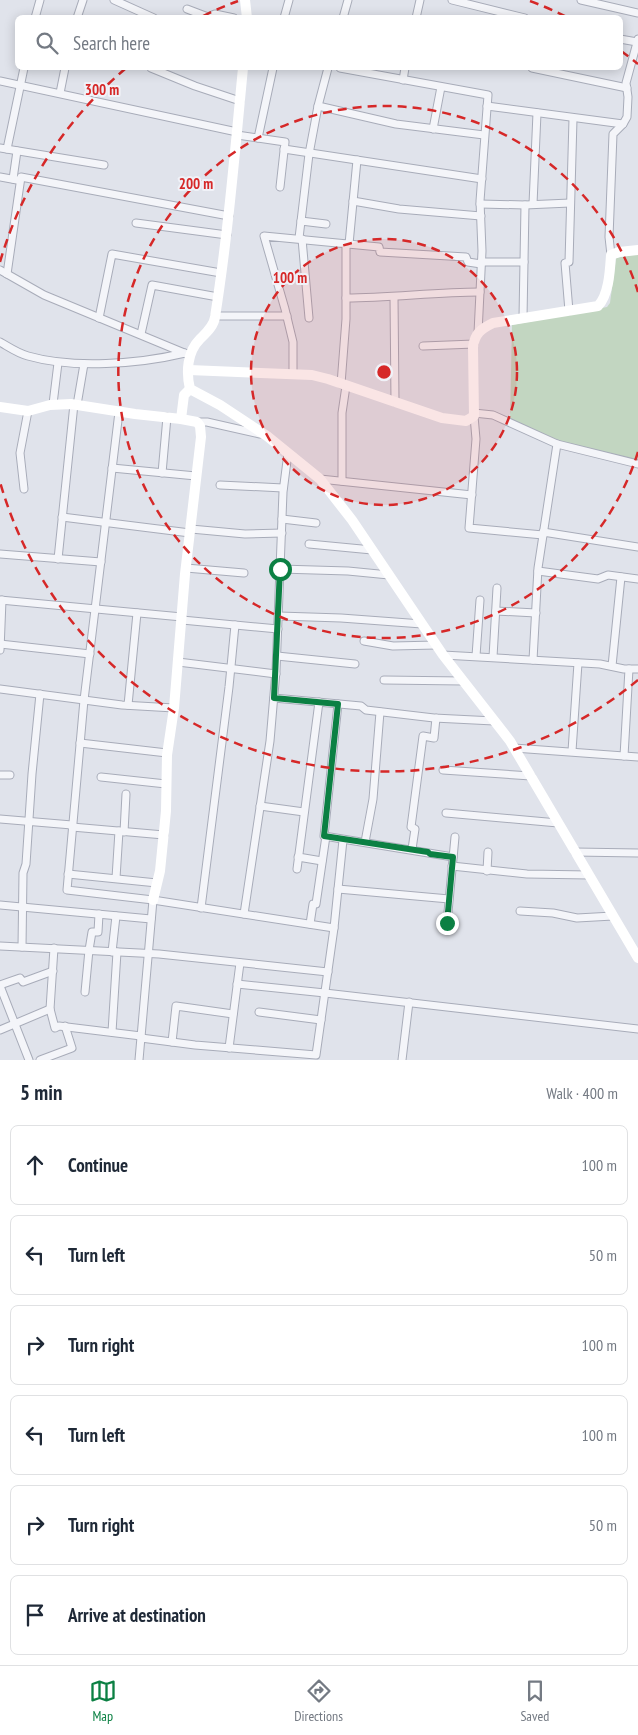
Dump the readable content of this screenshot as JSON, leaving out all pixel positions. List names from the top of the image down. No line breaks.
{"page":{"search":"Search here","heading":["5 min","Walk · 400 m"],"list":[["Continue","100 m"],["Turn left","50 m"],["Turn right","100 m"],["Turn left","100 m"],["Turn right","50 m"],"Arrive at destination"],"nav":["Map","Directions","Saved"]},"rings":["300 m","200 m","100 m"]}
